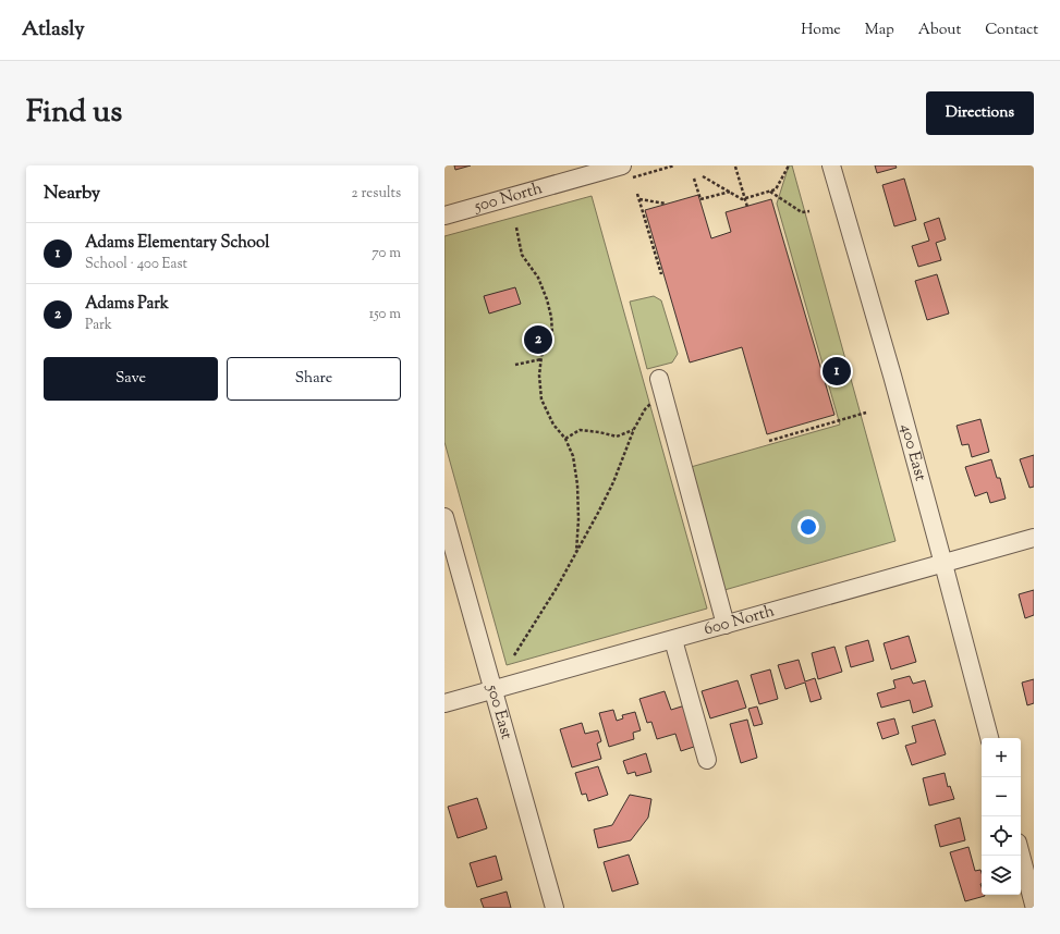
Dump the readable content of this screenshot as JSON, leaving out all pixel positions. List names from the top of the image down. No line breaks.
{"streets":{"street":["500 North","400 East","600 North","500 East"]},"crossings":[["400 East","600 North"],["600 North","500 East"]],"page":{"header":"Atlasly","nav":["Home","Map","About","Contact"],"title":"Find us","buttons":["Directions",["Save","Share"]],"heading":["Nearby","2 results"],"list":[{"mark":"1","name":"Adams Elementary School","note":"School · 400 East","value":"70 m"},{"mark":"2","name":"Adams Park","note":"Park","value":"150 m"}],"pins":["2","1"],"map_buttons":["+","−"]}}
